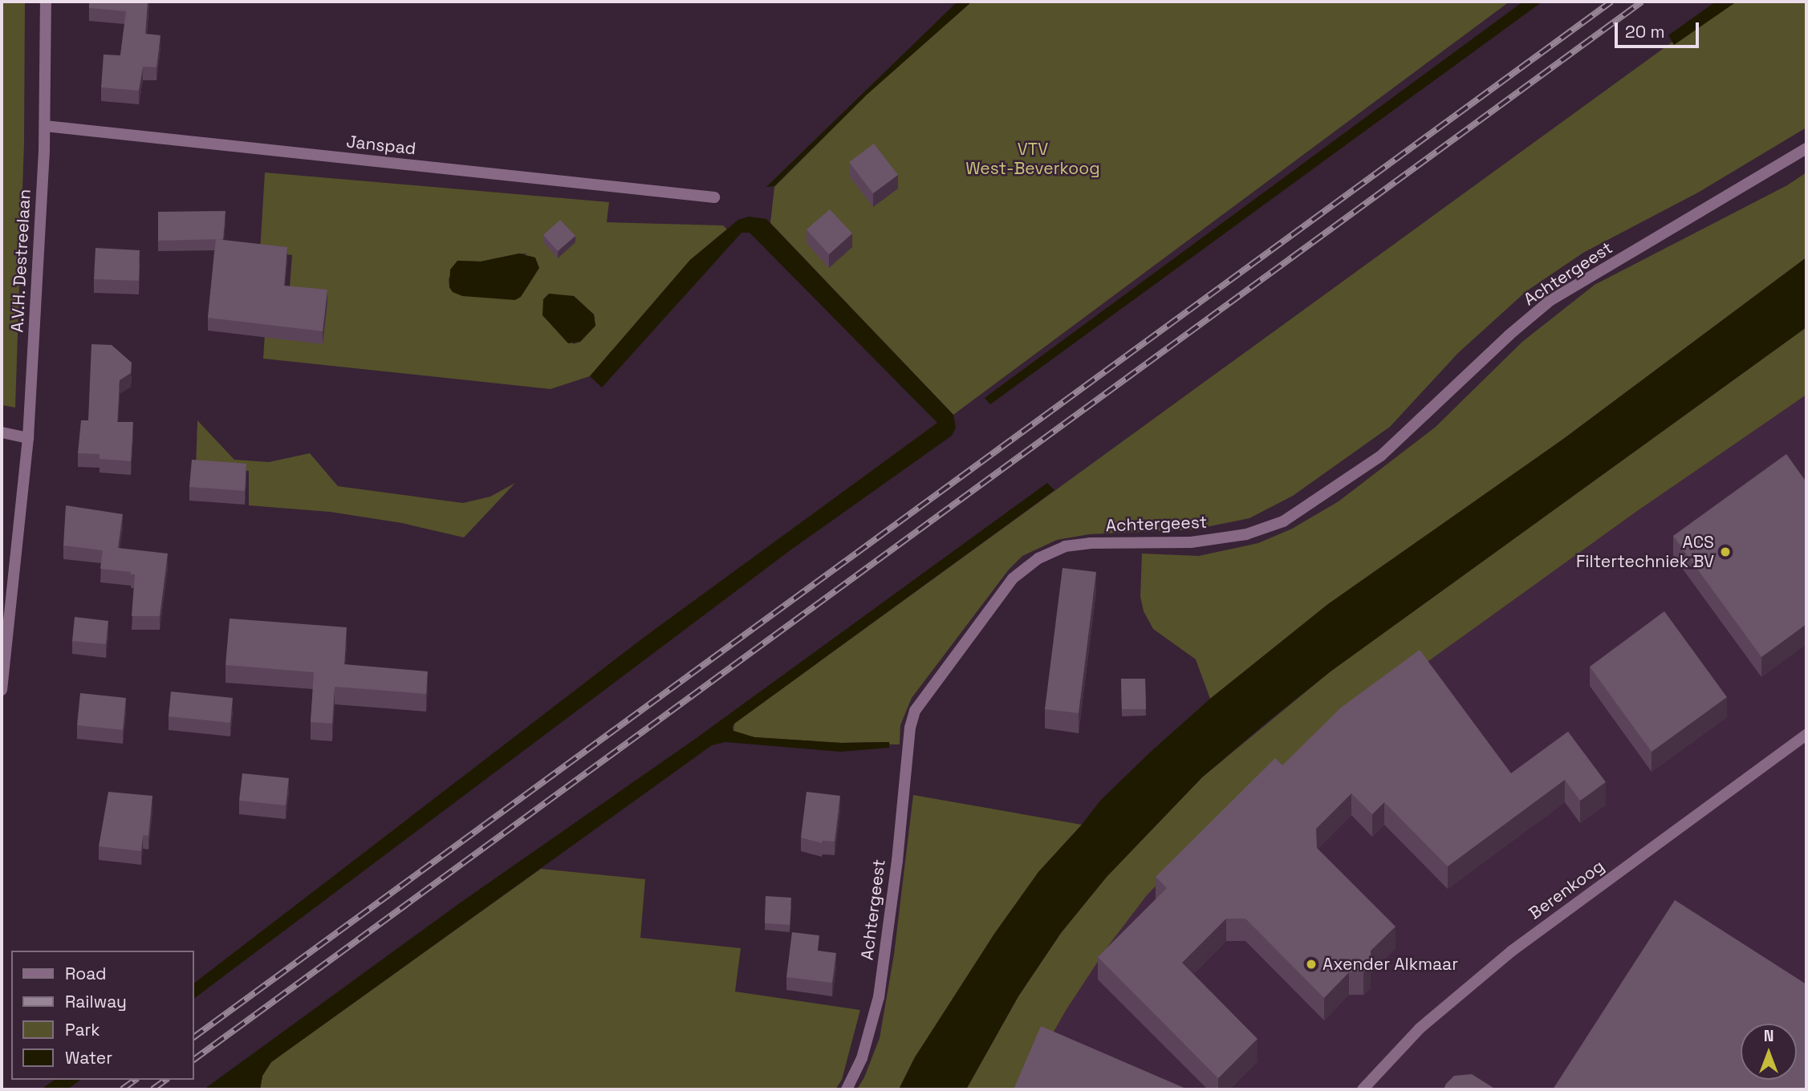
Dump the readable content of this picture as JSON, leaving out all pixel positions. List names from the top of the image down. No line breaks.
{"streets":{"street":["Janspad","A.V.H. Destreelaan","Achtergeest","Berenkoog"]},"crossings":[["Janspad","A.V.H. Destreelaan"]],"parks":["VTV West-Beverkoog"],"places":["ACS Filtertechniek BV","Axender Alkmaar"],"legend":["Road","Railway","Park","Water"],"scale_bar":"20 m","north":"top"}
